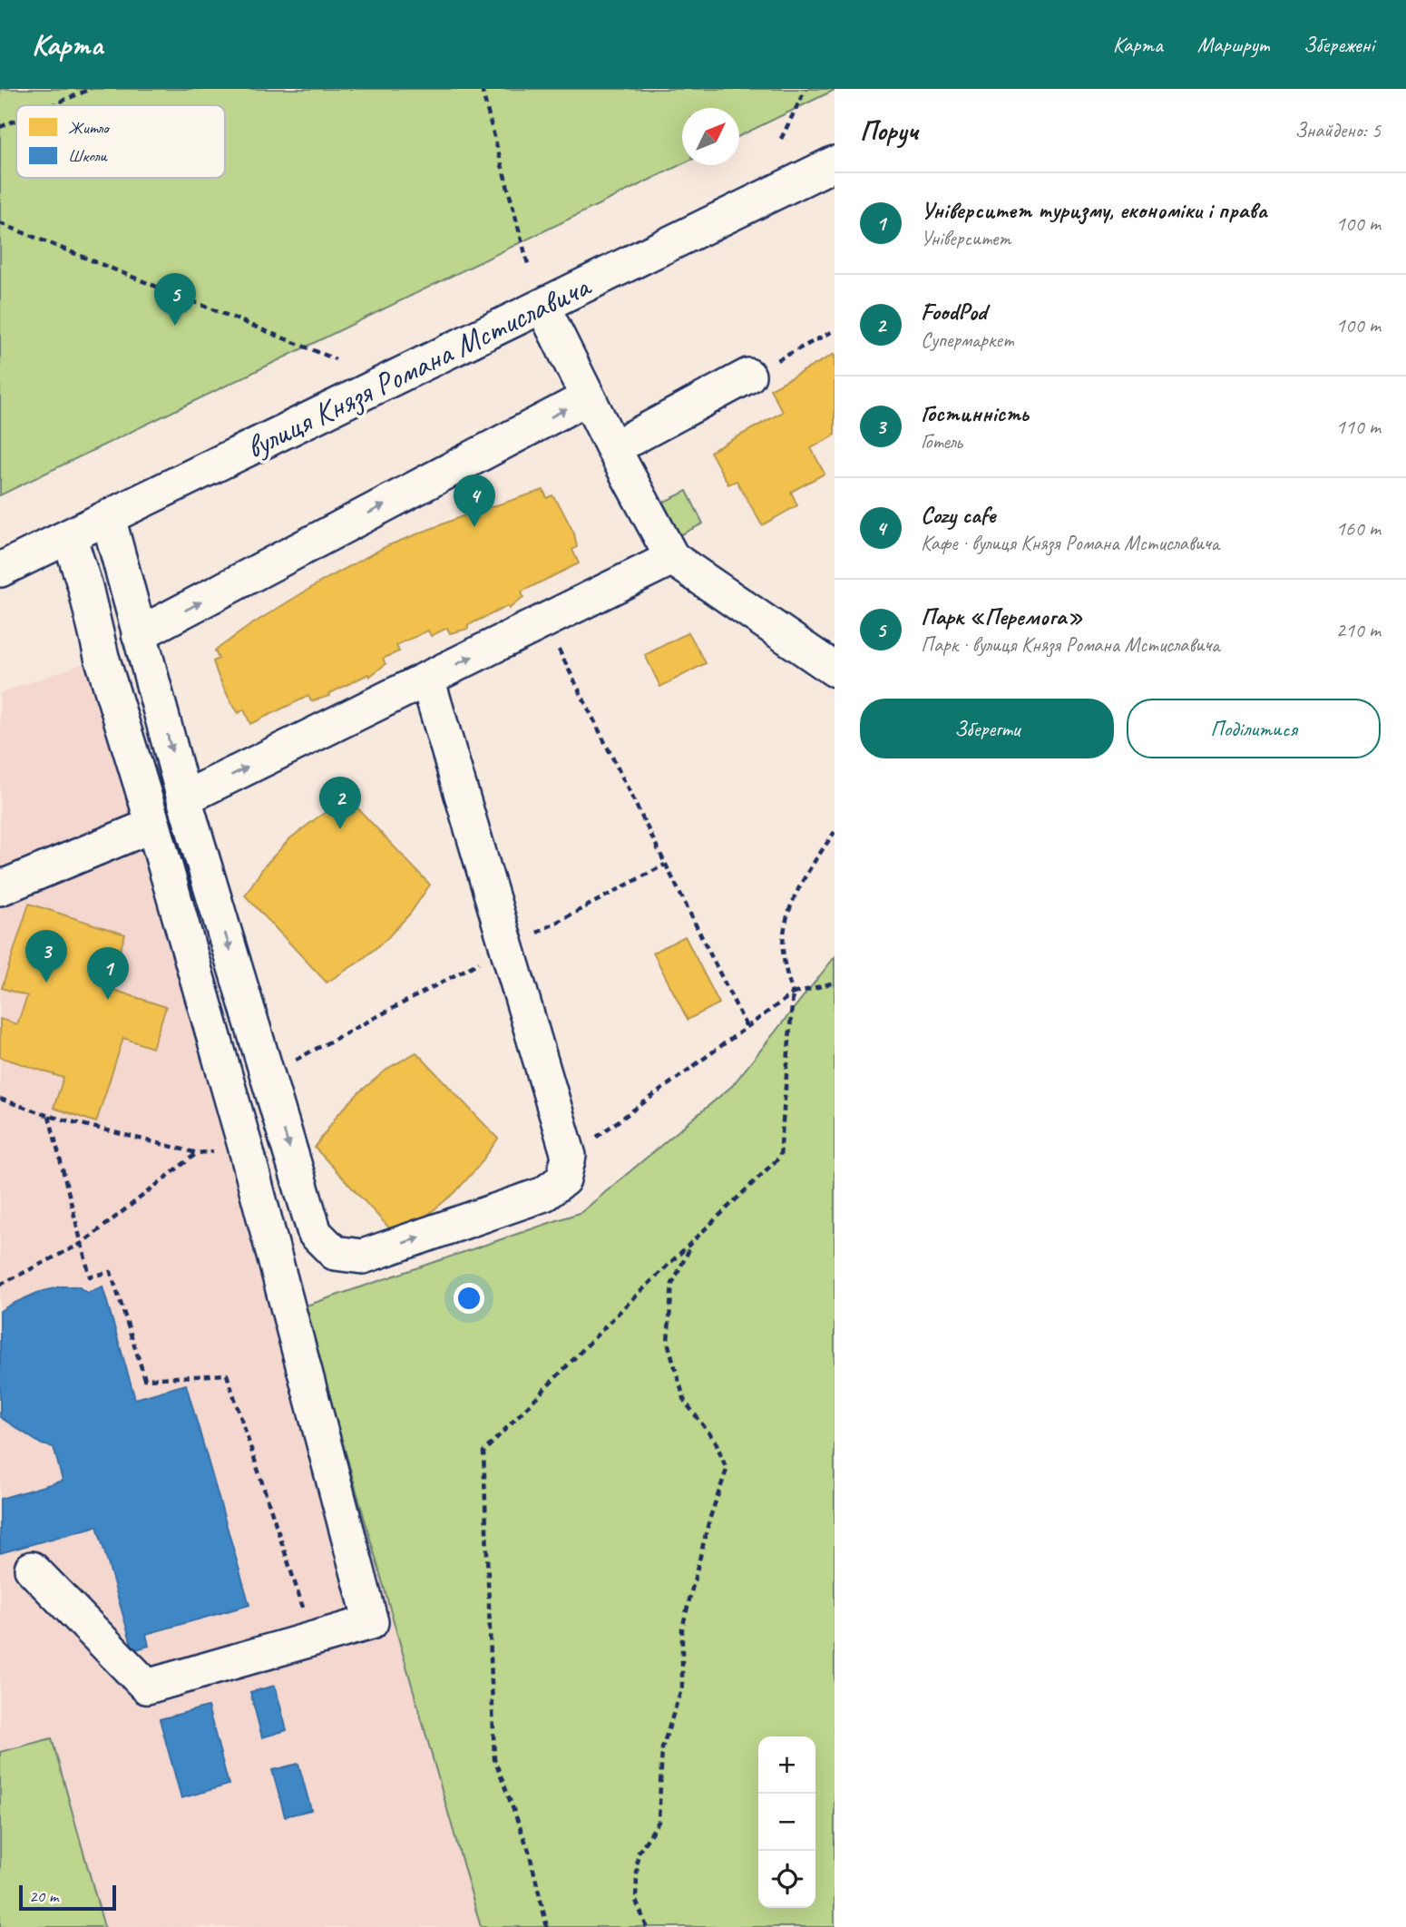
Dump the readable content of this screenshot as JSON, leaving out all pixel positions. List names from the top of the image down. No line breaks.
{"streets":{"street":["вулиця Князя Романа Мстиславича"]},"legend":["Житло","Школи"],"scale_bar":"20 m","north":"top right","page":{"header":"Карта","nav":["Карта","Маршрут","Збережені"],"heading":["Поруч","Знайдено: 5"],"list":[{"mark":"1","name":"Університет туризму, економіки і права","note":"Університет","value":"100 m"},{"mark":"2","name":"FoodPod","note":"Супермаркет","value":"100 m"},{"mark":"3","name":"Гостинність","note":"Готель","value":"110 m"},{"mark":"4","name":"Cozy cafe","note":"Кафе · вулиця Князя Романа Мстиславича","value":"160 m"},{"mark":"5","name":"Парк «Перемога»","note":"Парк · вулиця Князя Романа Мстиславича","value":"210 m"}],"pins":["5","4","2","3","1"],"buttons":["Зберегти","Поділитися"],"map_buttons":["+","−"],"scale":"20 m"}}
